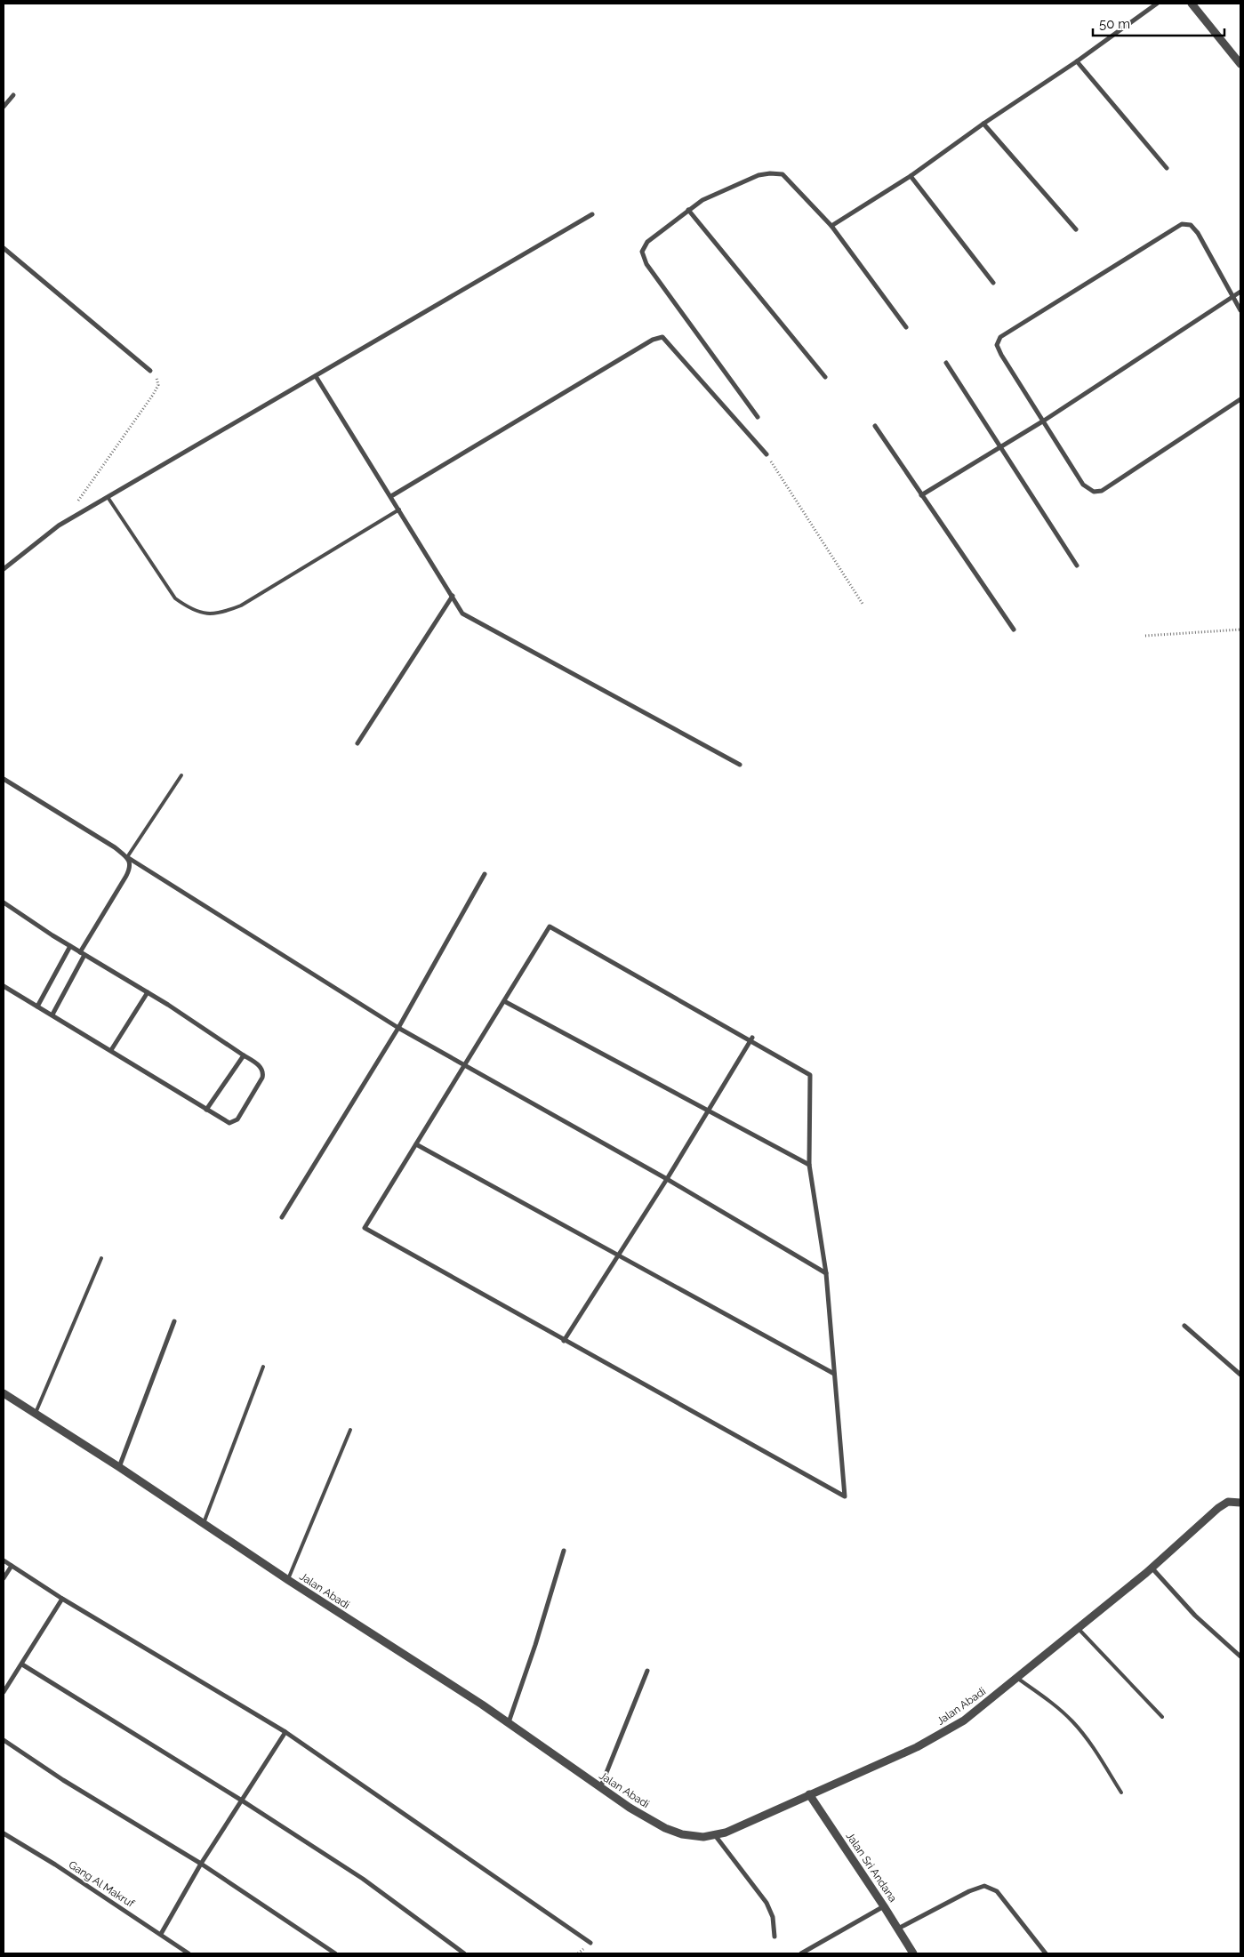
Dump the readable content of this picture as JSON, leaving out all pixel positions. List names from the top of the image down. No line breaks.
{"streets":{"street":["Jalan Abadi","Jalan Sri Andana","Gang Al Makruf"]},"crossings":[["Jalan Abadi","Jalan Sri Andana"]],"scale_bar":"50 m"}
